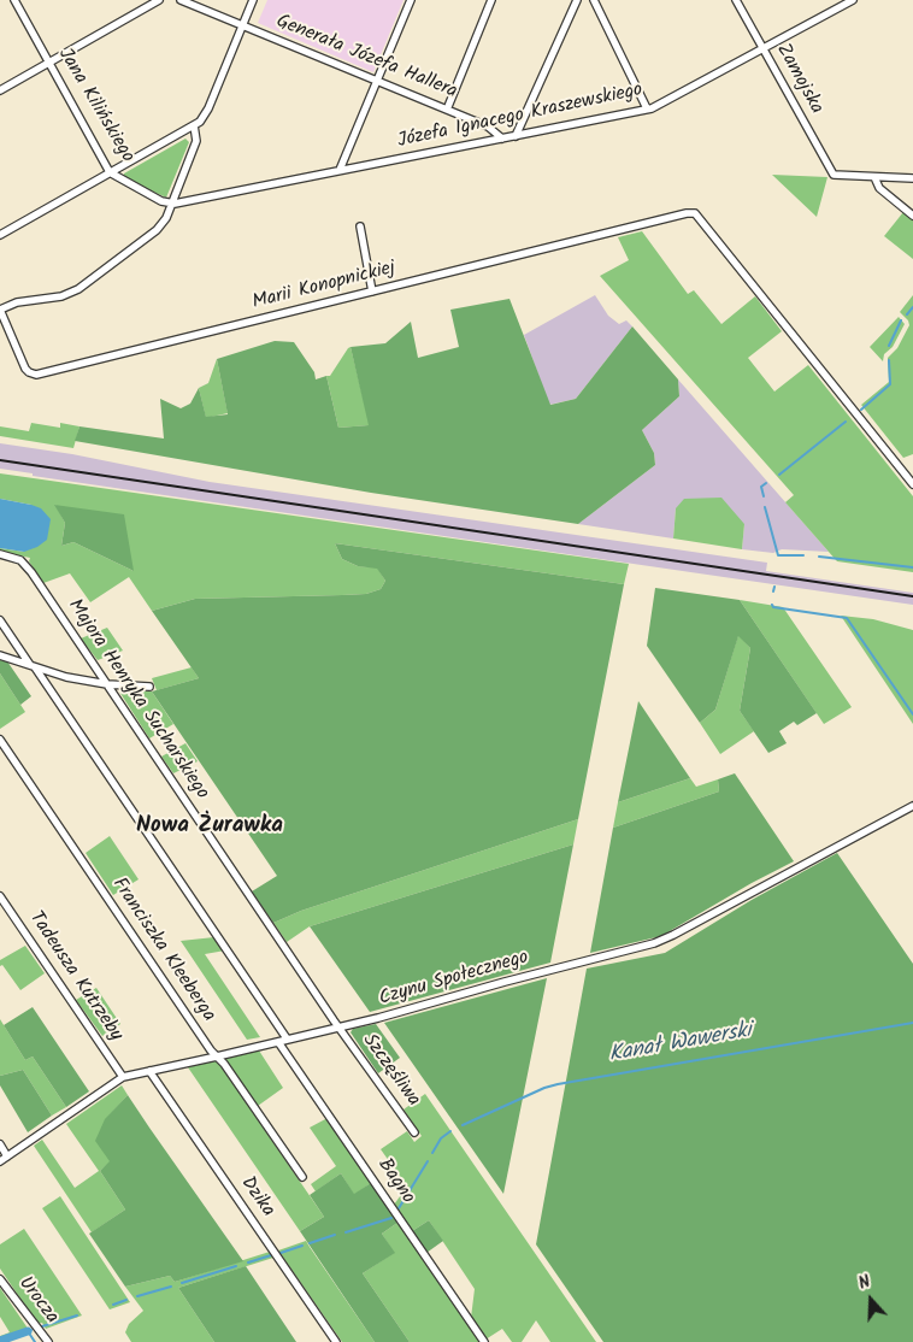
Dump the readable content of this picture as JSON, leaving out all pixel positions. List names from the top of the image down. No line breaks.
{"streets":{"street":["Generała Józefa Hallera","Zamojska","Jana Kilińskiego","Józefa Ignacego Kraszewskiego","Marii Konopnickiej","Majora Henryka Sucharskiego","Franciszka Kleeberga","Tadeusza Kutrzeby","Czynu Społecznego","Szczęśliwa","Bagno","Dzika","Urocza"]},"crossings":[["Generała Józefa Hallera","Józefa Ignacego Kraszewskiego"],["Zamojska","Józefa Ignacego Kraszewskiego"],["Jana Kilińskiego","Józefa Ignacego Kraszewskiego"],["Majora Henryka Sucharskiego","Czynu Społecznego"],["Majora Henryka Sucharskiego","Szczęśliwa"],["Franciszka Kleeberga","Czynu Społecznego"],["Tadeusza Kutrzeby","Czynu Społecznego"],["Czynu Społecznego","Szczęśliwa"],["Czynu Społecznego","Bagno"],["Czynu Społecznego","Dzika"]],"districts":["Nowa Żurawka"],"water":["Kanał Wawerski"],"north":"top"}
